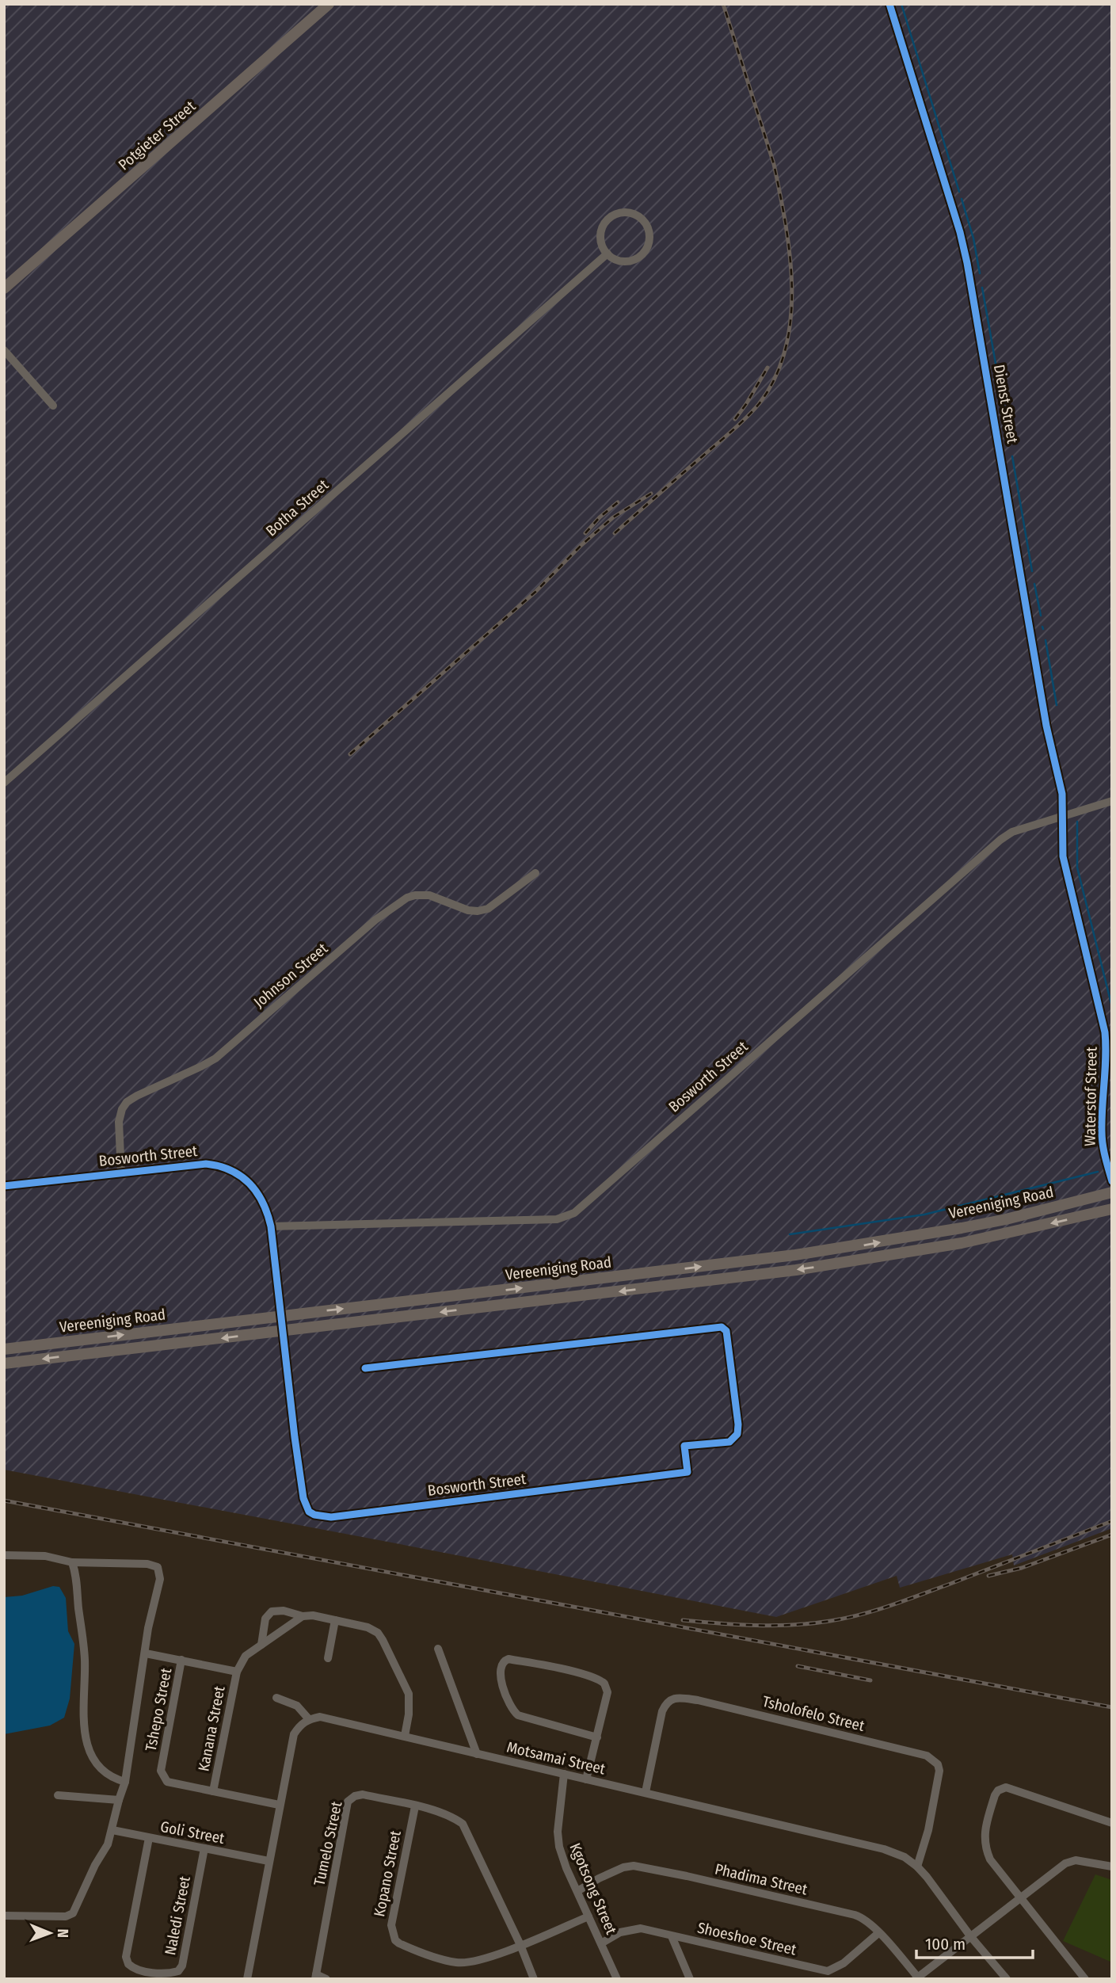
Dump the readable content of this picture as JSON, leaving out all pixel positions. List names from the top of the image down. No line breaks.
{"streets":{"main road":["Potgieter Street","Vereeniging Road"],"street":["Dienst Street","Botha Street","Johnson Street","Bosworth Street","Waterstof Street","Tshepo Street","Tsholofelo Street","Kanana Street","Motsamai Street","Goli Street","Tumelo Street","Kopano Street","Phadima Street","Kgotsong Street","Naledi Street","Shoeshoe Street"]},"crossings":[["Dienst Street","Bosworth Street"],["Dienst Street","Waterstof Street"],["Johnson Street","Bosworth Street"],["Bosworth Street","Waterstof Street"],["Bosworth Street","Vereeniging Road"],["Tshepo Street","Kanana Street"],["Tsholofelo Street","Motsamai Street"],["Motsamai Street","Kgotsong Street"],["Goli Street","Naledi Street"],["Tumelo Street","Kopano Street"],["Kopano Street","Kgotsong Street"],["Phadima Street","Kgotsong Street"],["Phadima Street","Shoeshoe Street"],["Kgotsong Street","Shoeshoe Street"]],"scale_bar":"100 m","north":"right"}
